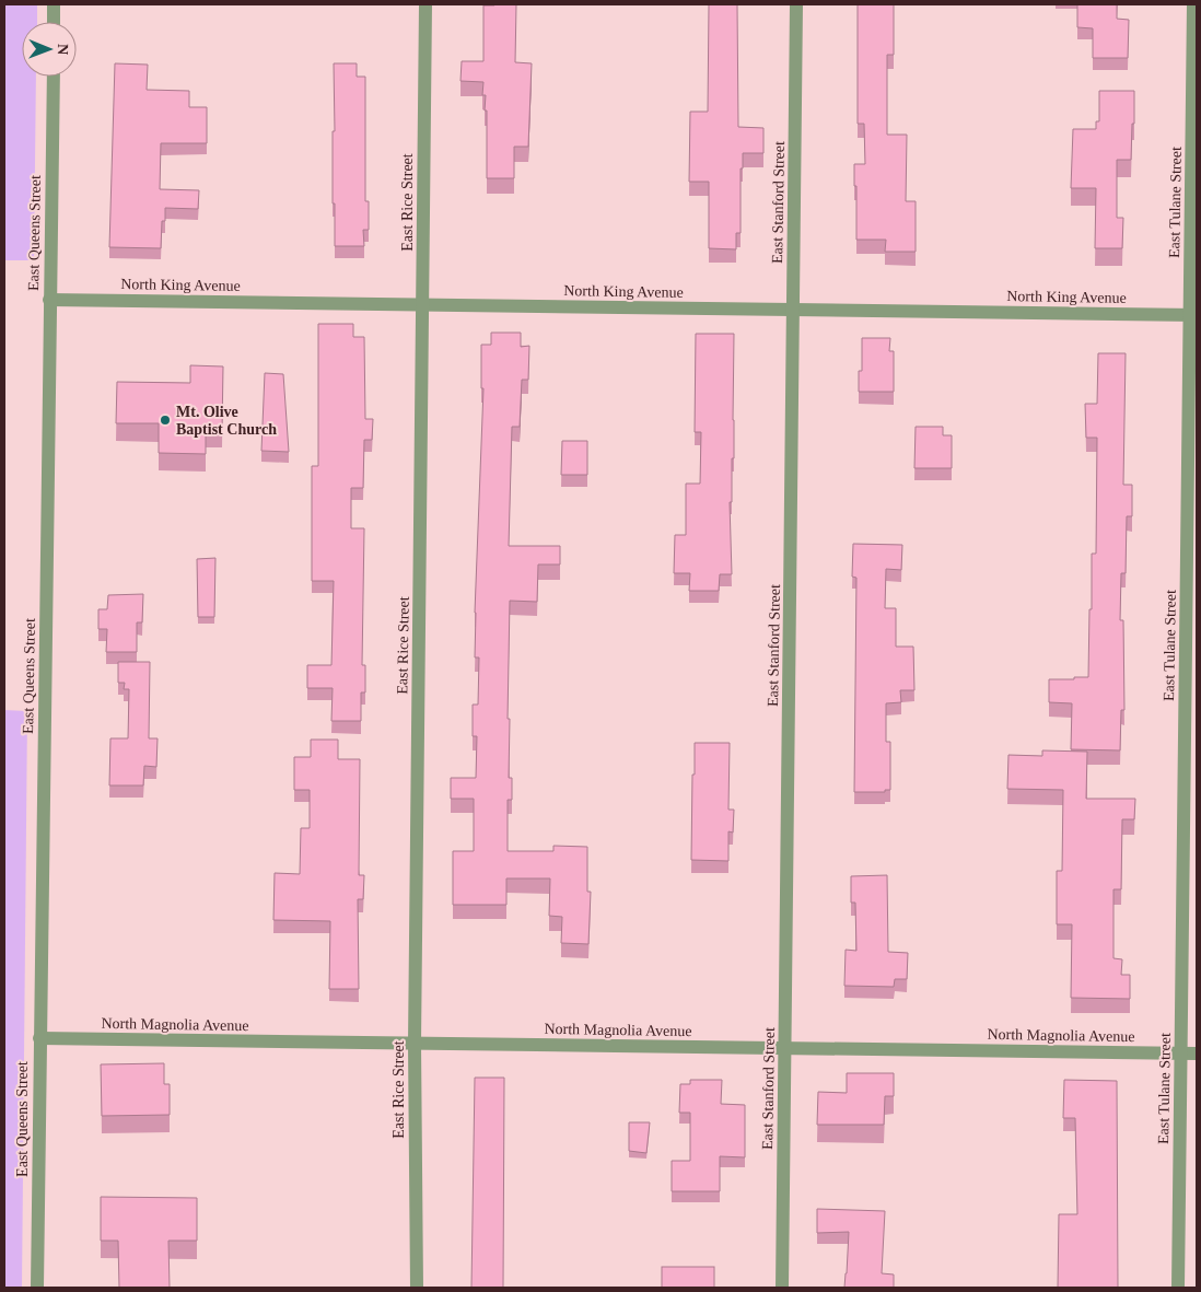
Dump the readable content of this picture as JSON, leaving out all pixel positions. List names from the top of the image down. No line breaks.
{"streets":{"street":["East Rice Street","East Stanford Street","East Tulane Street","East Queens Street","North King Avenue","North Magnolia Avenue"]},"crossings":[["East Rice Street","North King Avenue"],["East Rice Street","North Magnolia Avenue"],["East Stanford Street","North King Avenue"],["East Stanford Street","North Magnolia Avenue"],["East Tulane Street","North King Avenue"],["East Tulane Street","North Magnolia Avenue"],["East Queens Street","North King Avenue"],["East Queens Street","North Magnolia Avenue"]],"places":["Mt. Olive Baptist Church"],"north":"right"}
